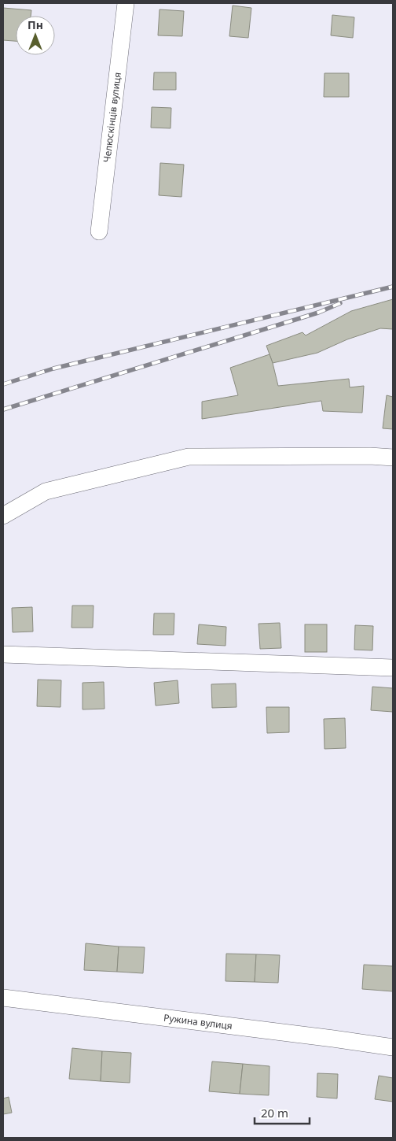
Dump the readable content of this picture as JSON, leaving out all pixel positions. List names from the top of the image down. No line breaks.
{"streets":{"street":["Челюскінців вулиця","Ружина вулиця"]},"scale_bar":"20 m","north":"top"}
